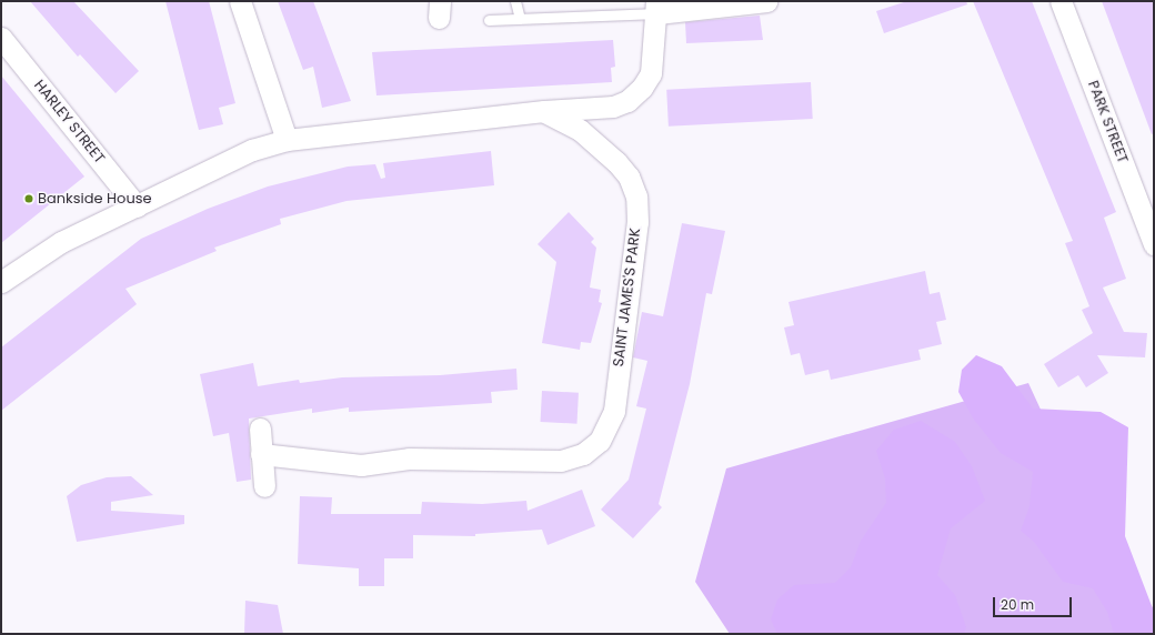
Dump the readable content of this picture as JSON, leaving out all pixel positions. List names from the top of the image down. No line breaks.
{"streets":{"street":["HARLEY STREET","PARK STREET","SAINT JAMES'S PARK"]},"places":["Bankside House"],"scale_bar":"20 m"}
